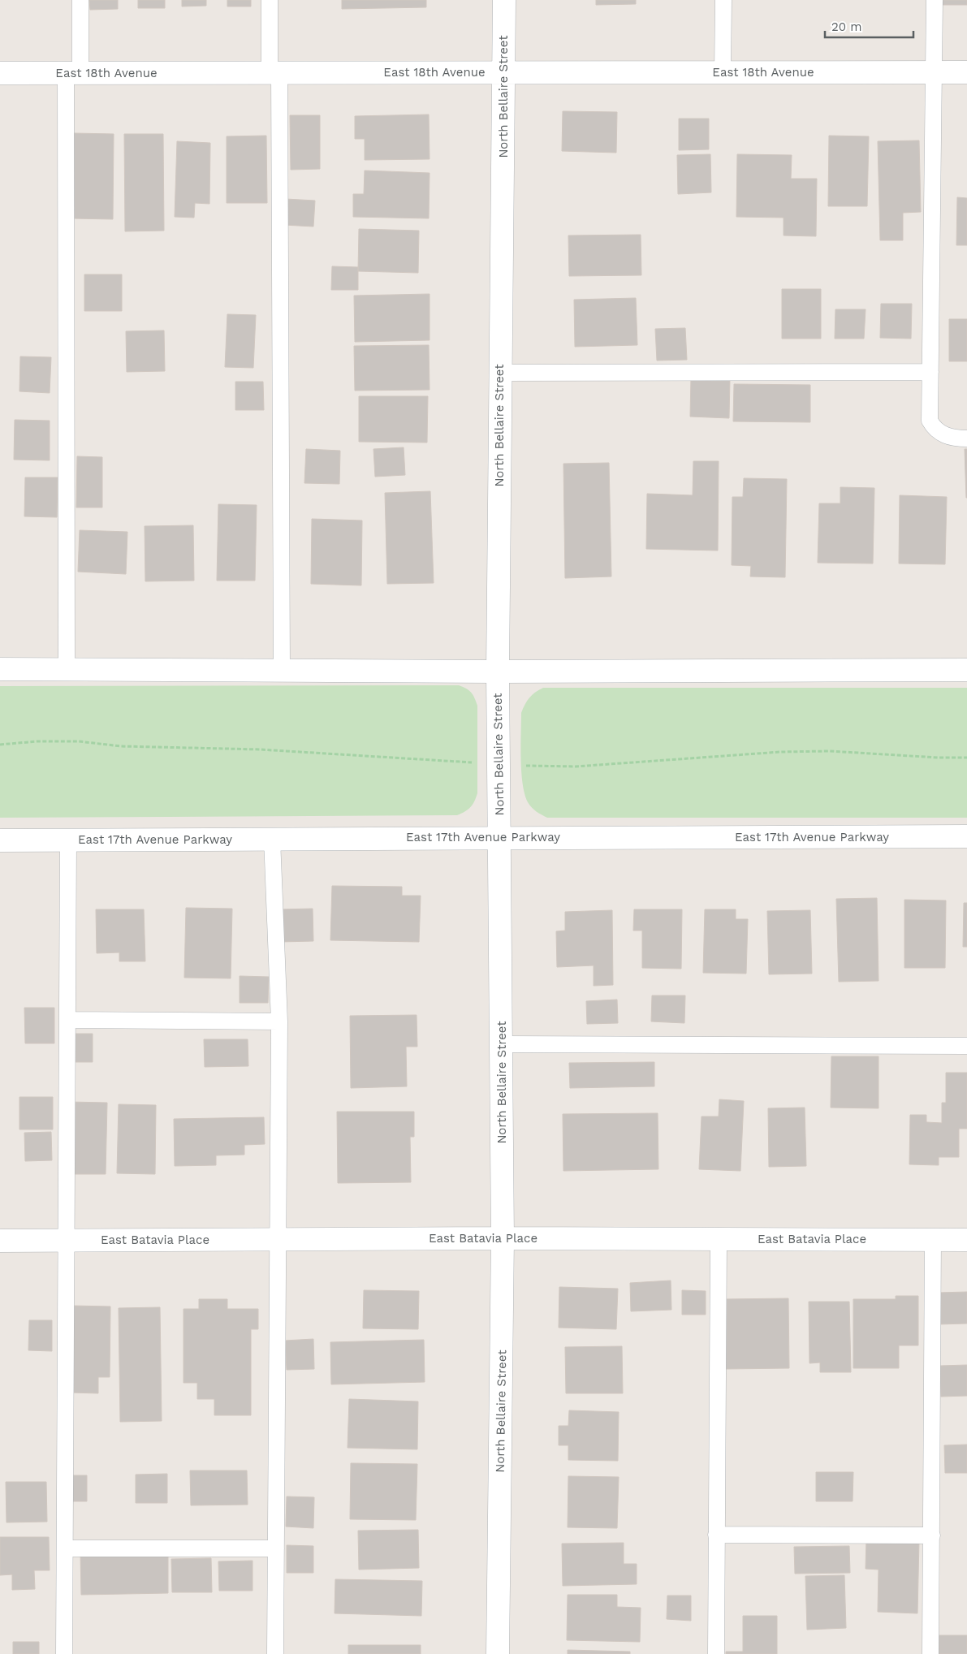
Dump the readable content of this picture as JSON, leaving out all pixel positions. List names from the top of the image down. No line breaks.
{"streets":{"street":["East 18th Avenue","North Bellaire Street","East 17th Avenue Parkway","East Batavia Place"]},"crossings":[["East 18th Avenue","North Bellaire Street"],["North Bellaire Street","East 17th Avenue Parkway"],["North Bellaire Street","East Batavia Place"]],"scale_bar":"20 m"}
